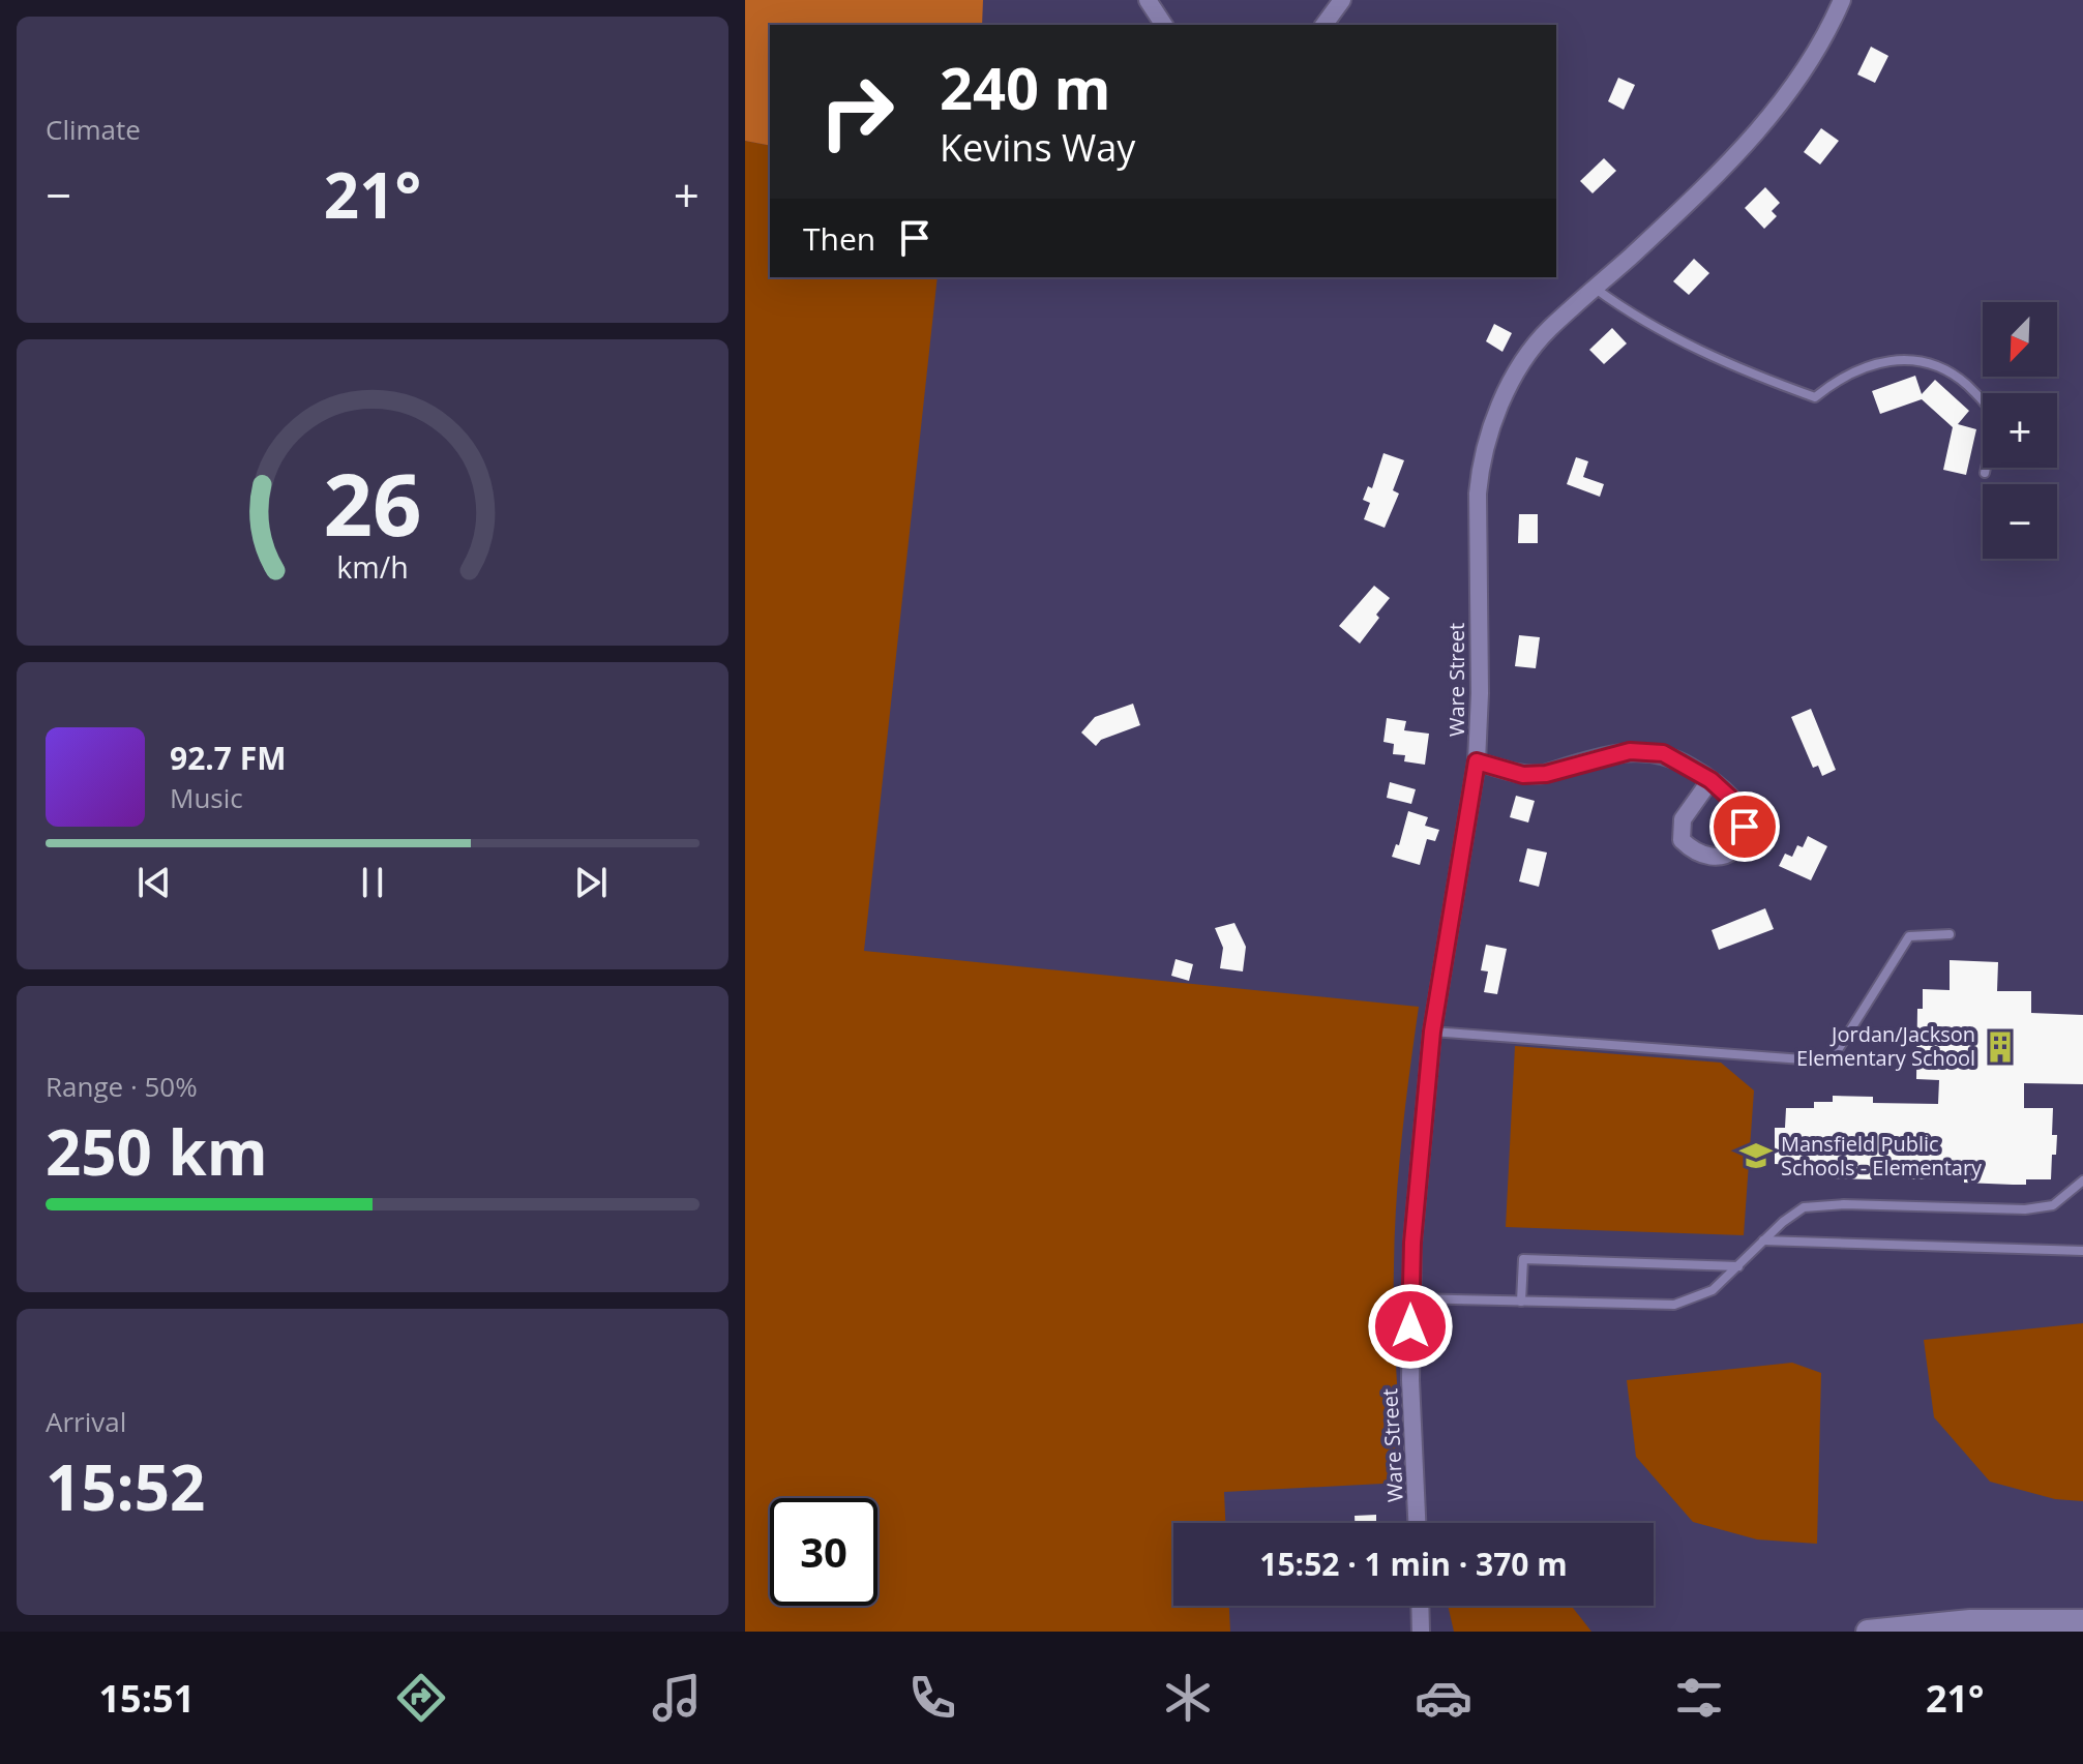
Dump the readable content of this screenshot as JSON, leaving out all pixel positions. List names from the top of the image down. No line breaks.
{"streets":{"street":["Ware Street"]},"places":{"building":["Jordan/Jackson Elementary School"],"school or university":["Mansfield Public Schools - Elementary"]},"north":"bottom left","page":{"tile":["Climate",["Range · 50%","250 km"],["Arrival","15:52"]],"turn":["240 m","Kevins Way"],"heat":["−","21°","+"],"then":"Then","map_buttons":["+","−"],"song":["92.7 FM","Music"],"limit":"30","trip":"15:52 · 1 min · 370 m","tabs":["15:51","21°"],"gauge":["26","km/h"]}}
